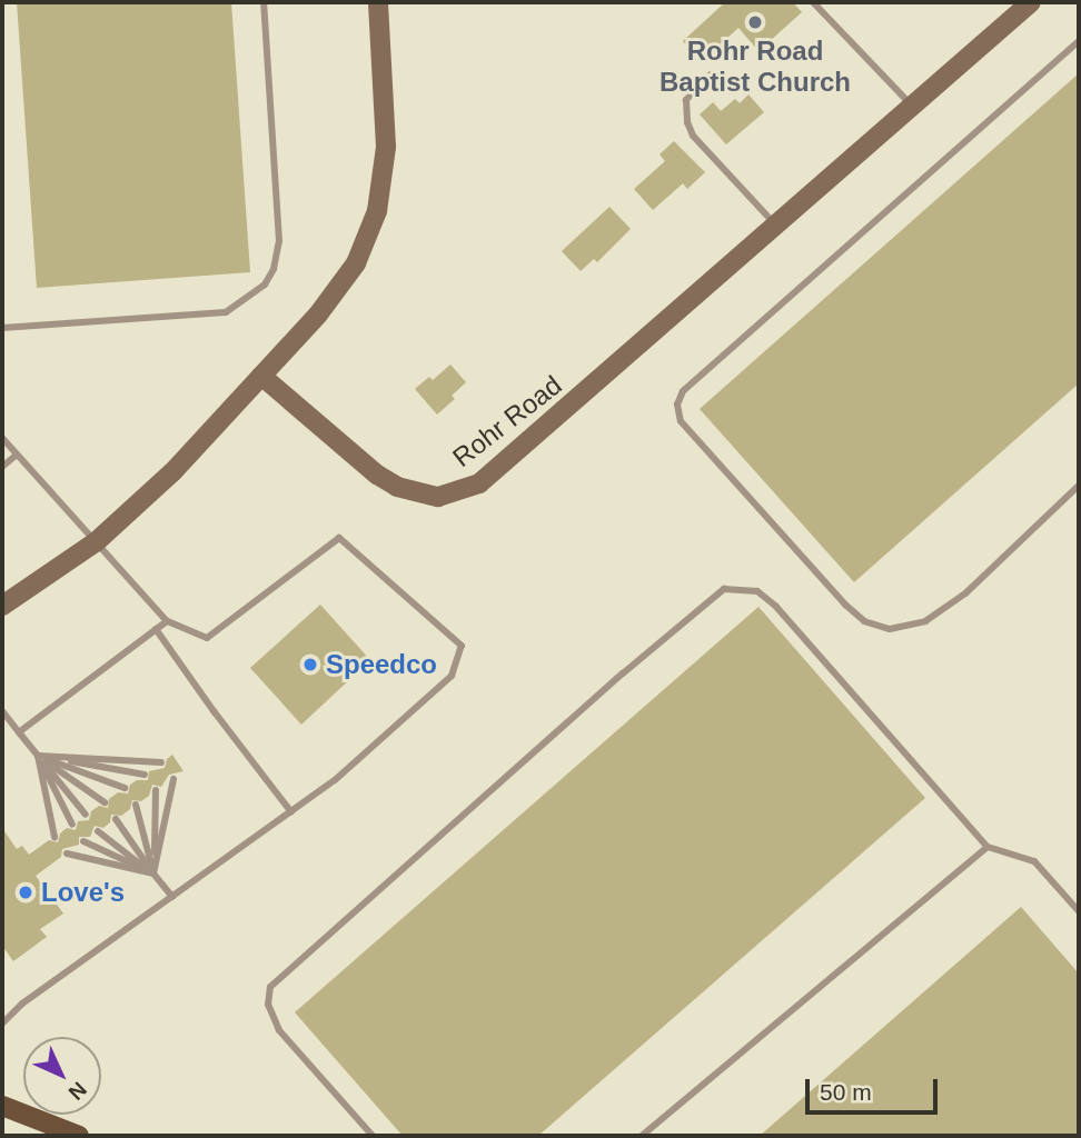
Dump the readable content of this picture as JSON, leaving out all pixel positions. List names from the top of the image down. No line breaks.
{"streets":{"street":["Rohr Road"]},"places":["Rohr Road Baptist Church","Speedco","Love's"],"scale_bar":"50 m","north":"bottom right"}
